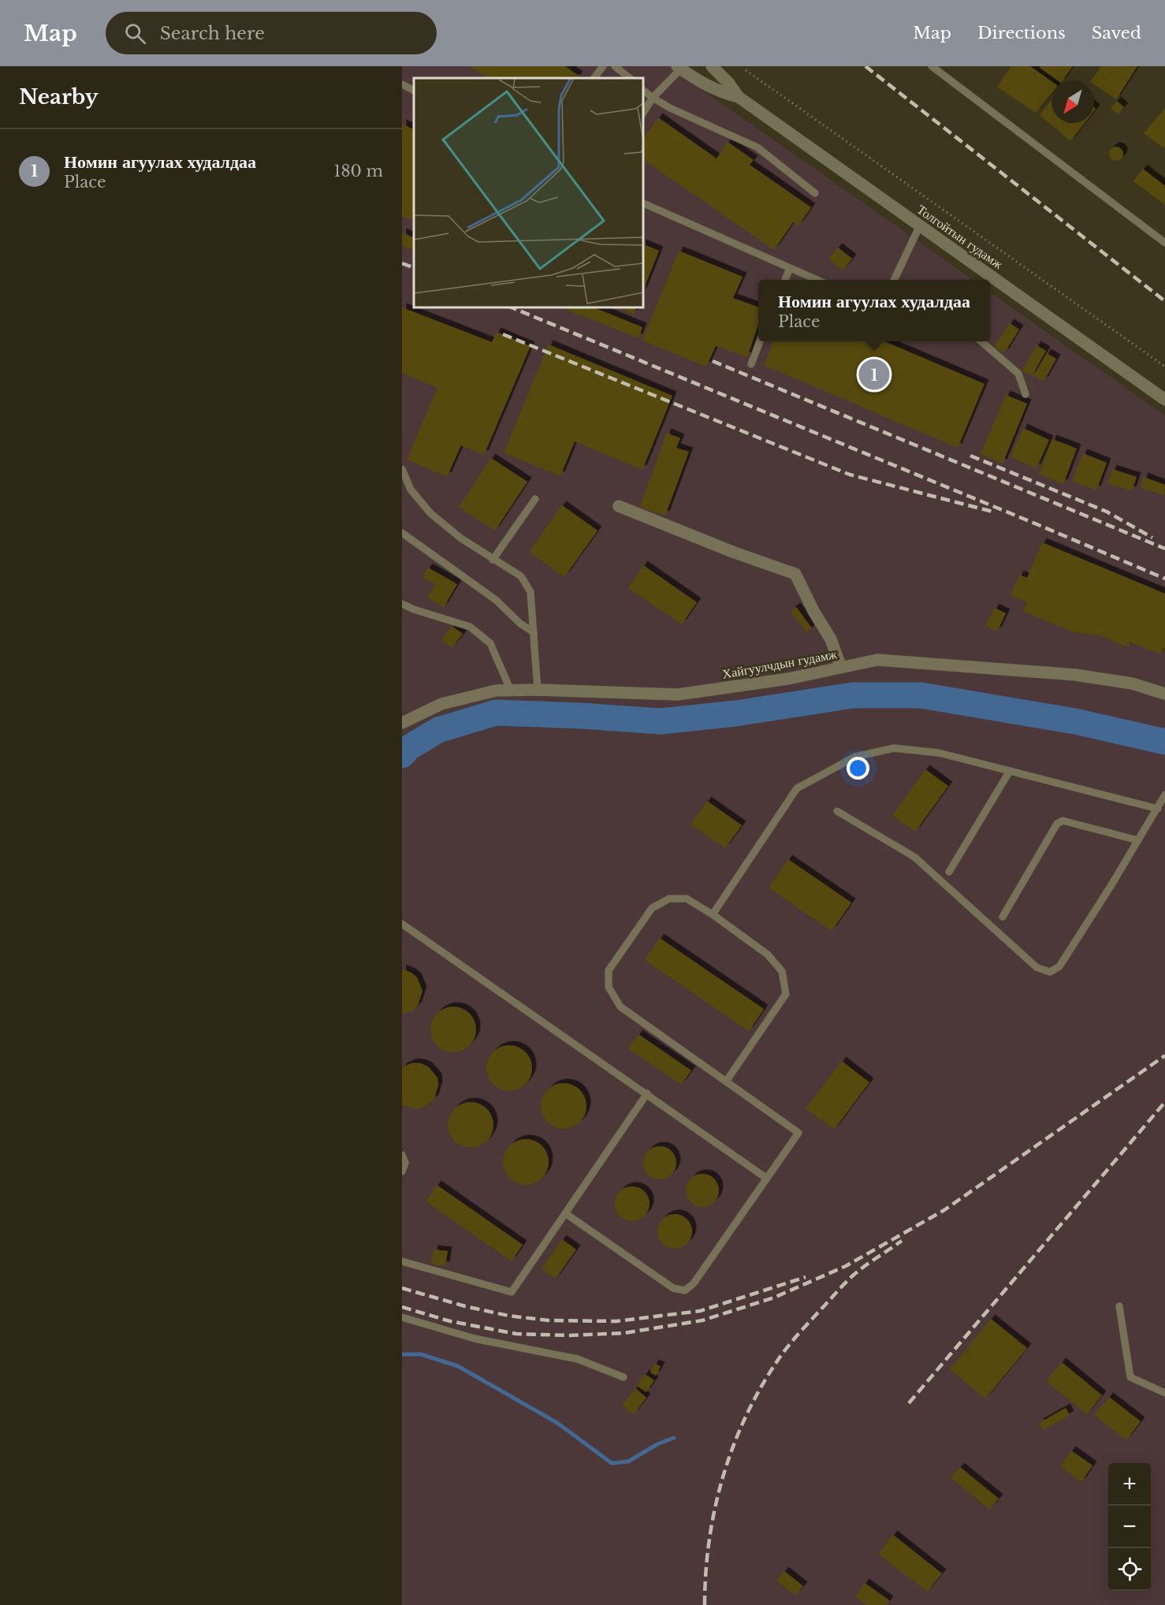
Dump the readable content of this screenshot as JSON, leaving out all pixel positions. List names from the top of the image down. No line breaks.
{"streets":{"street":["Толгойтын гудамж","Хайгуулчдын гудамж"]},"north":"bottom left","page":{"header":"Map","search":"Search here","nav":["Map","Directions","Saved"],"heading":"Nearby","list":[{"mark":"1","name":"Номин агуулах худалдаа","note":"Place","value":"180 m"}],"popup":["Номин агуулах худалдаа","Place"],"pins":"1","map_buttons":["+","−"]}}
